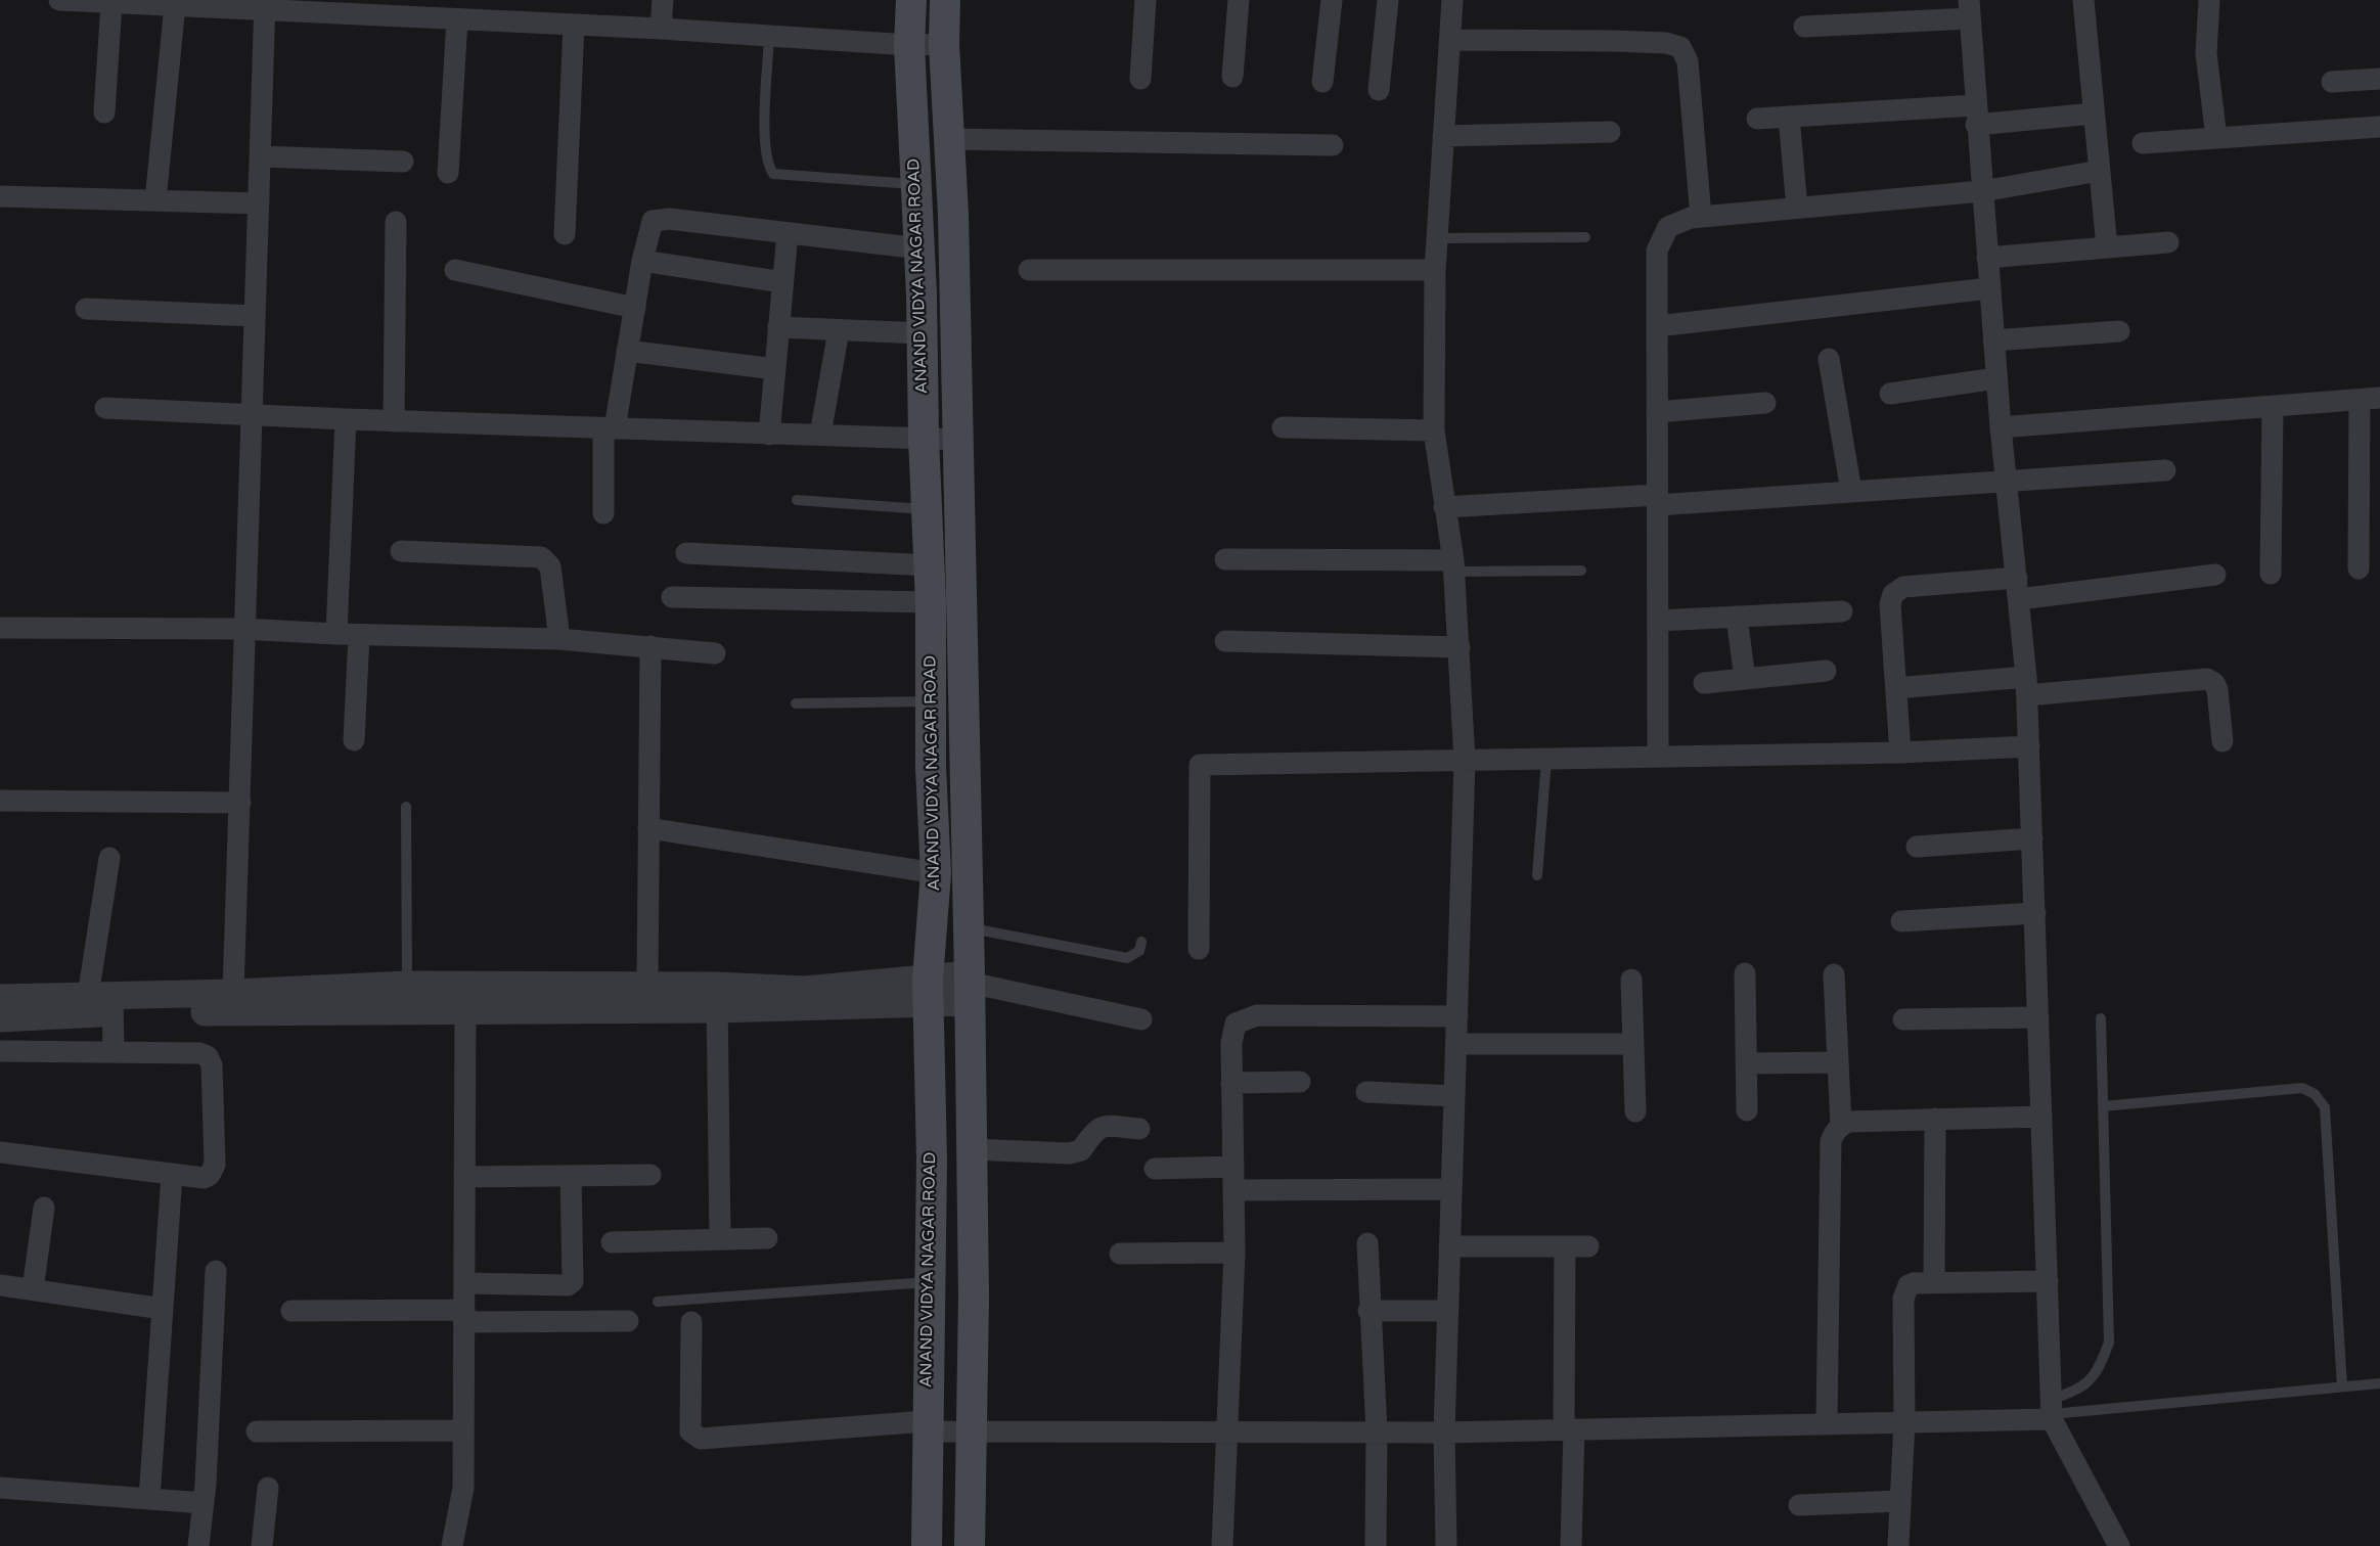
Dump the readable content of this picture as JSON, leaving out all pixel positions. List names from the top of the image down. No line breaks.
{"streets":{"main road":["ANAND VIDYA NAGAR ROAD"]}}
